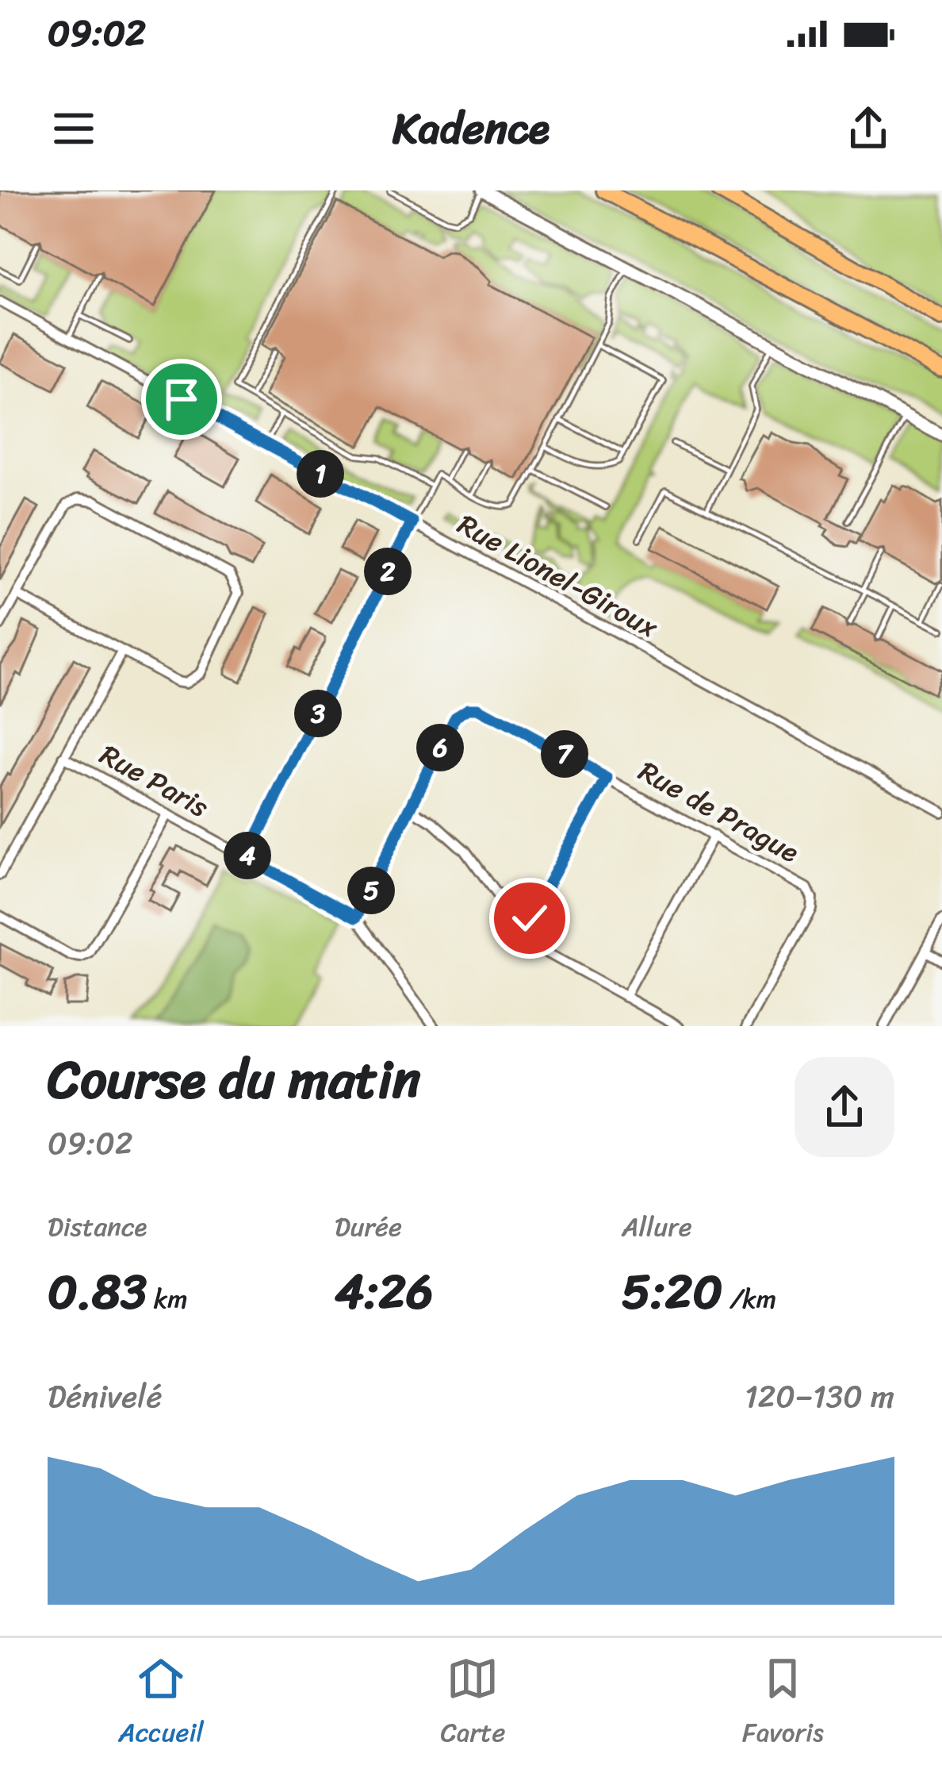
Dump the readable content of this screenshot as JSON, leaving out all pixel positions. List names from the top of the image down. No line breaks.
{"streets":{"street":["Rue Lionel-Giroux","Rue Paris","Rue de Prague"]},"page":{"status":"09:02","header":"Kadence","pins":["1","2","3","6","7","4","5"],"heading":["Course du matin","09:02"],"stats":[["Distance","0.83 km"],["Durée","4:26"],["Allure","5:20 /km"]],"chart":["Dénivelé","120–130 m"],"tabs":["Accueil","Carte","Favoris"]}}
